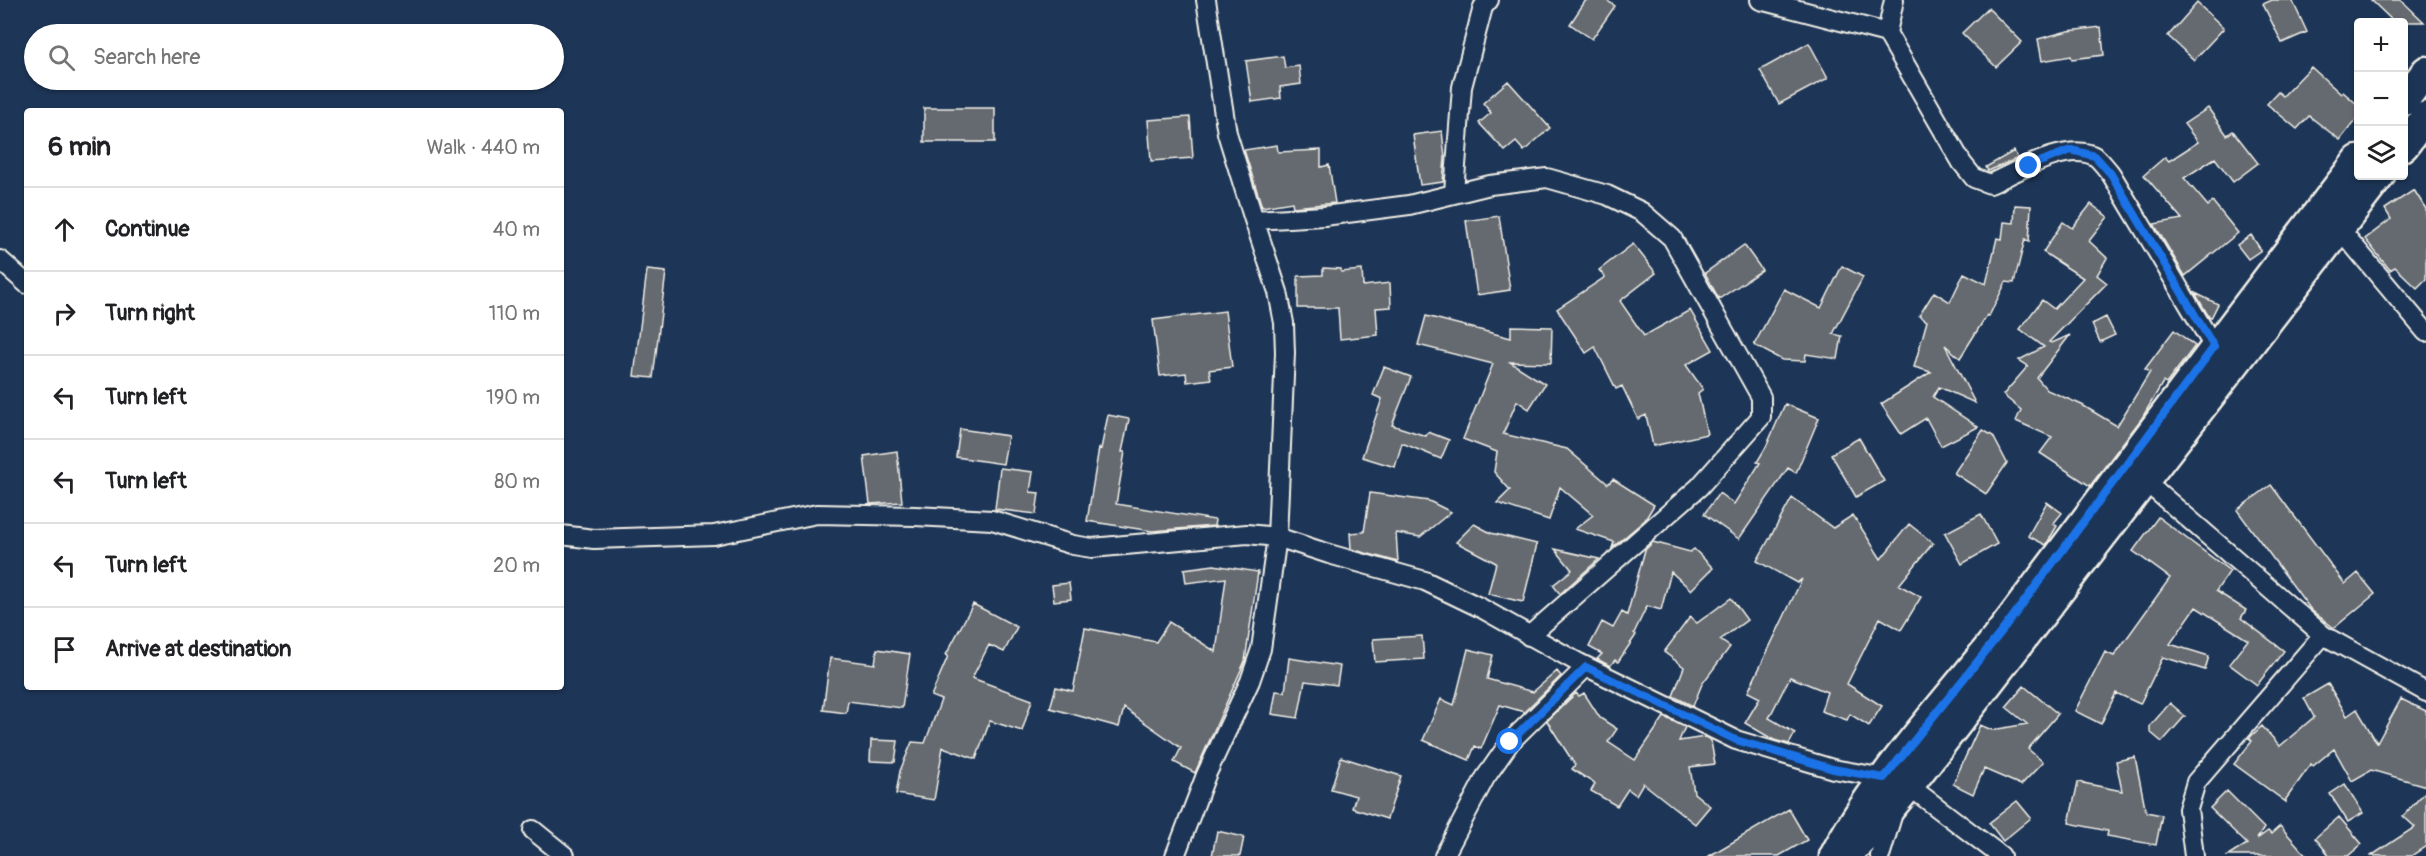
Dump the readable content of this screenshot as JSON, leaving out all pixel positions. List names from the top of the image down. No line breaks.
{"page":{"map_buttons":["+","−"],"search":"Search here","heading":["6 min","Walk · 440 m"],"list":[["Continue","40 m"],["Turn right","110 m"],["Turn left","190 m"],["Turn left","80 m"],["Turn left","20 m"],"Arrive at destination"]}}
